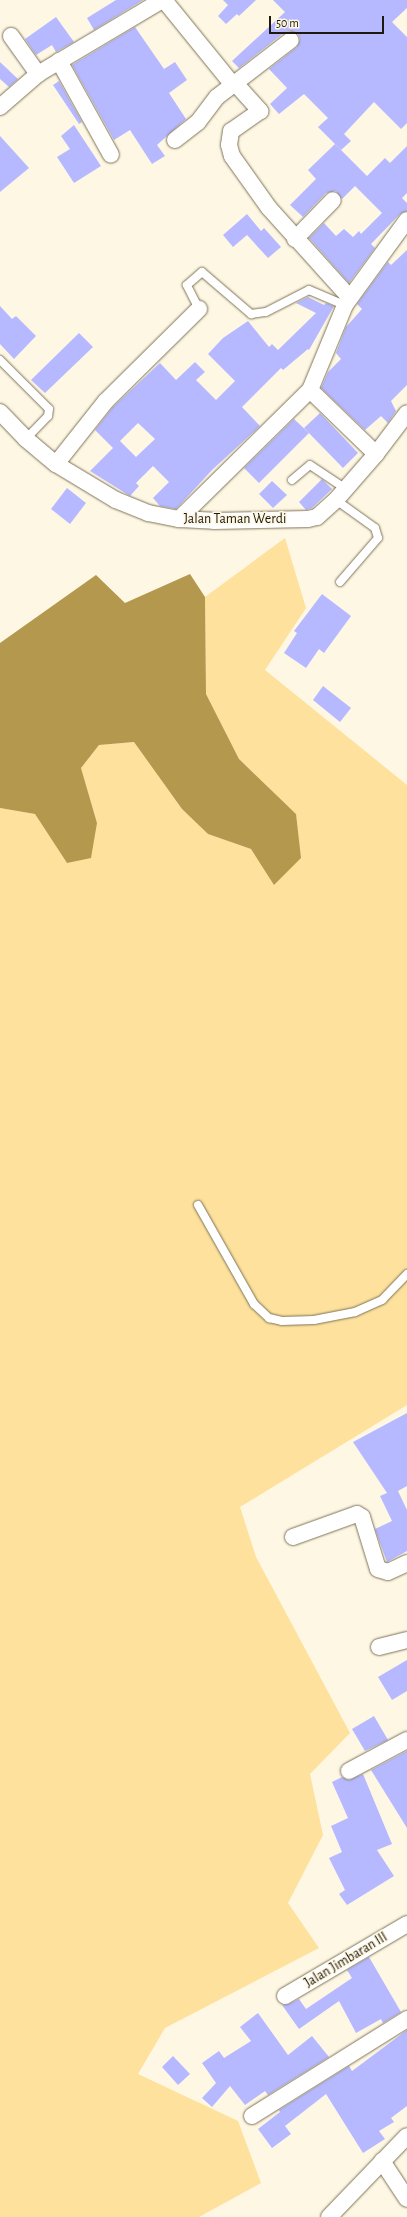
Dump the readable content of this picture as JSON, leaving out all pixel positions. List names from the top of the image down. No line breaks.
{"streets":{"street":["Jalan Taman Werdi","Jalan Jimbaran III"]},"scale_bar":"50 m"}
